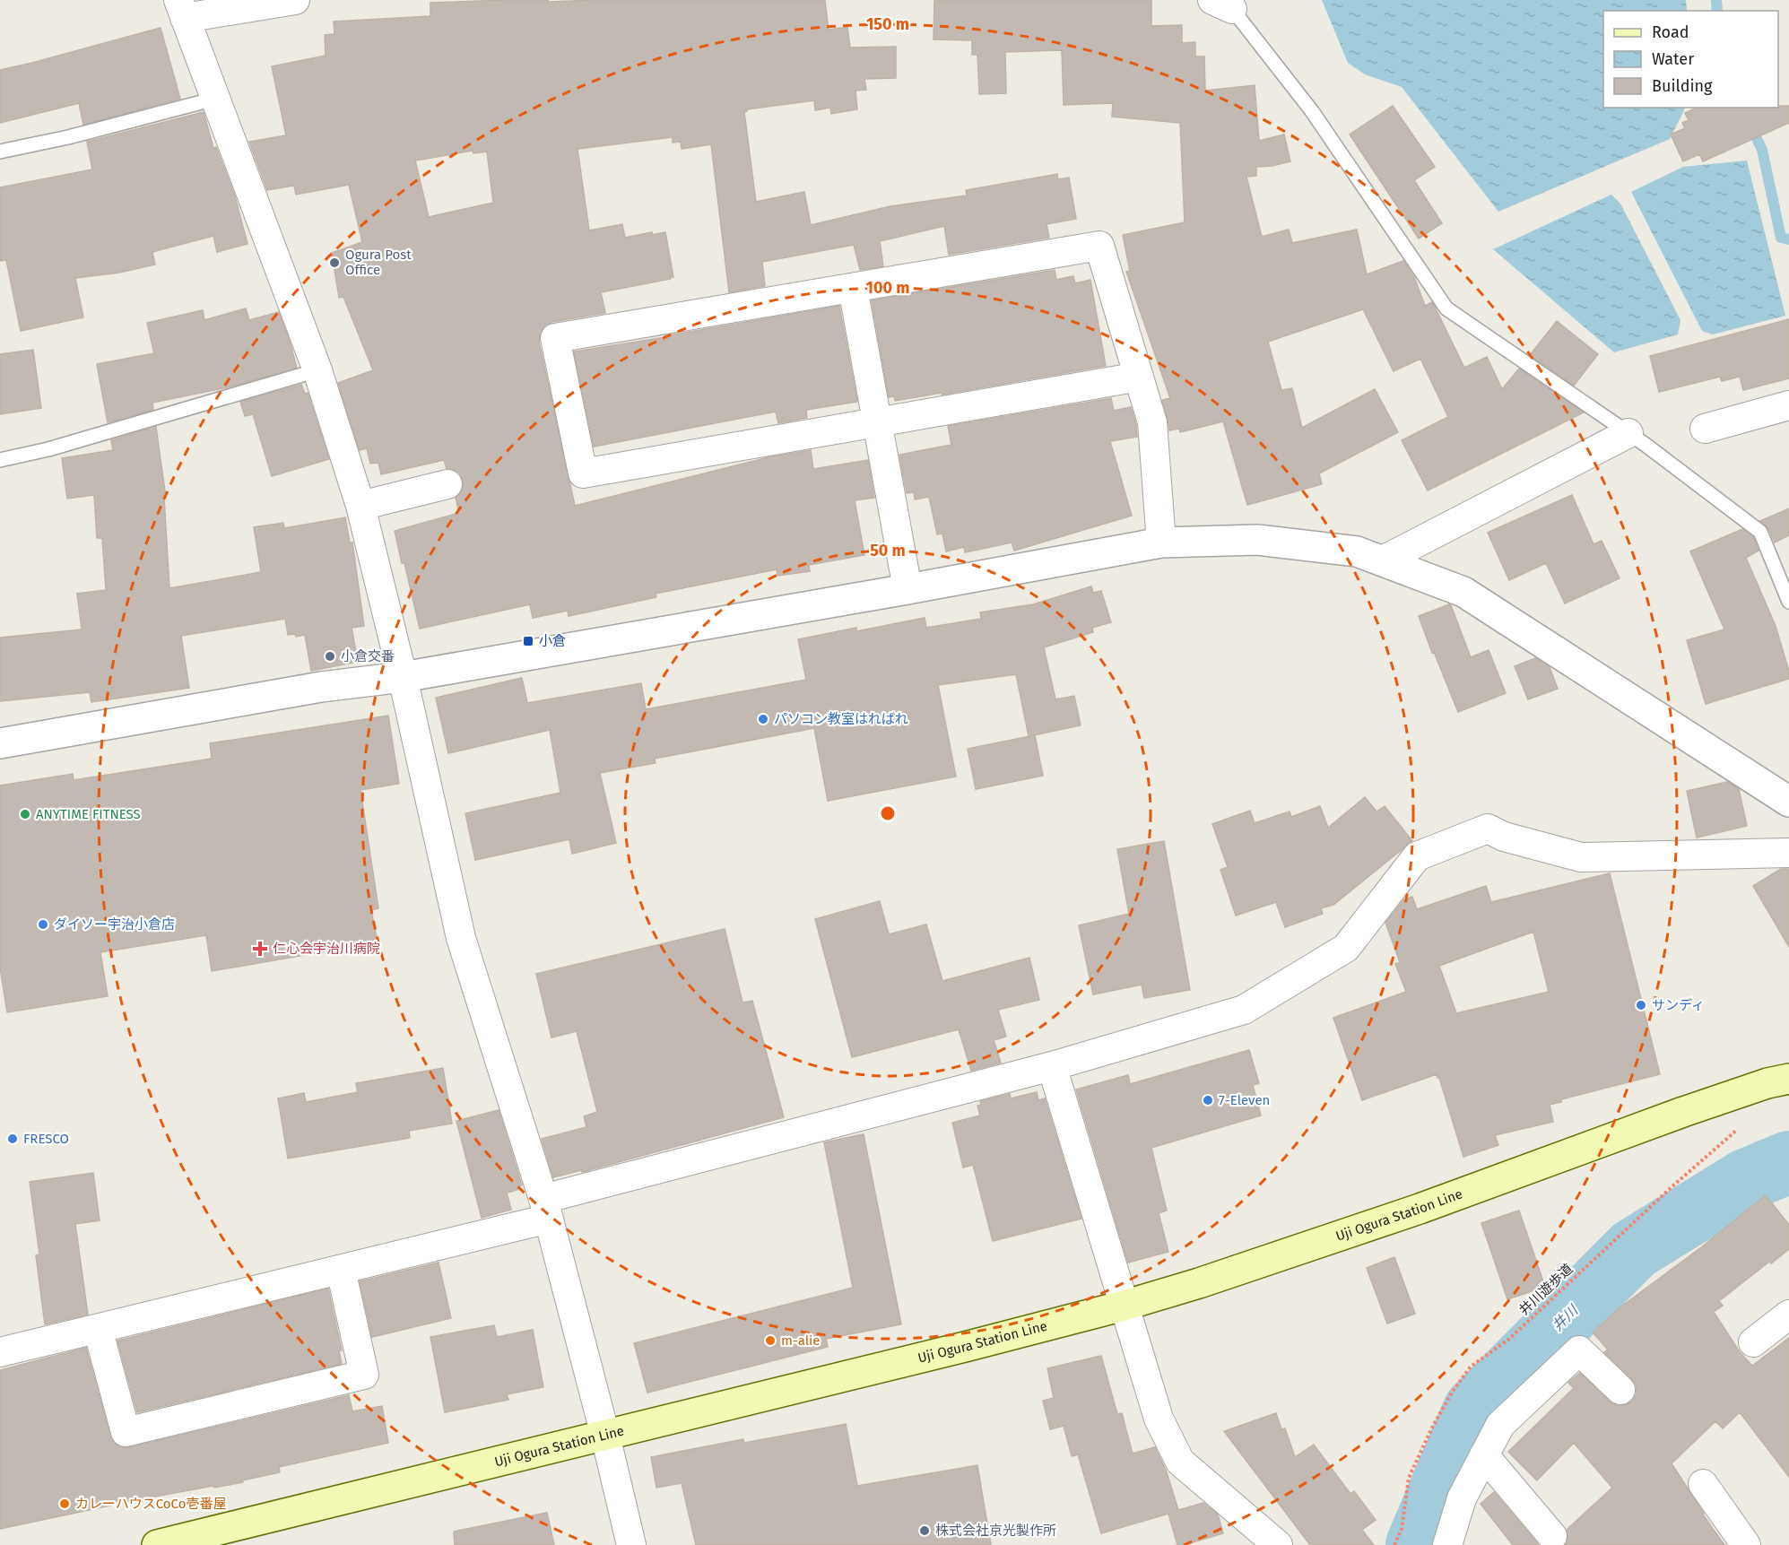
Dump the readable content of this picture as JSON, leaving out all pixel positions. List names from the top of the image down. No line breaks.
{"streets":{"main road":["Uji Ogura Station Line"],"path":["井川遊歩道"]},"water":["井川"],"places":{"other":["Ogura Post Office","小倉交番","パソコン教室はればれ","ANYTIME FITNESS","ダイソー宇治小倉店","サンディ","7-Eleven","FRESCO","m-alie","カレーハウスCoCo壱番屋","株式会社京光製作所"],"transit":["小倉"],"health":["仁心会宇治川病院"]},"legend":["Road","Water","Building"],"rings":["150 m","100 m","50 m"]}
